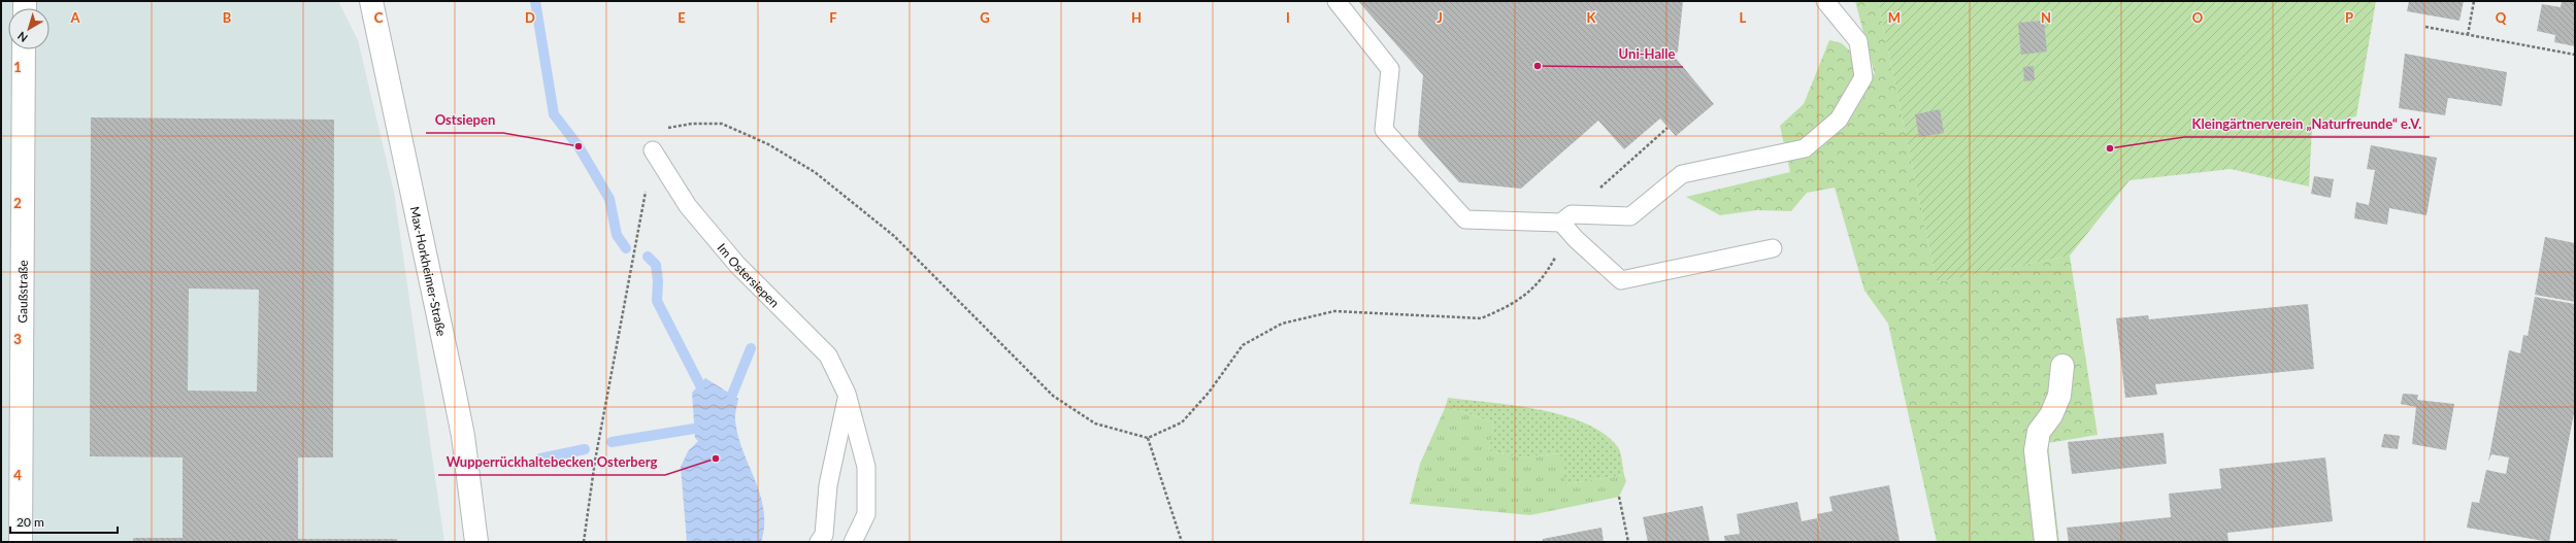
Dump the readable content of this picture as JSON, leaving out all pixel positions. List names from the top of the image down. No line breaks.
{"streets":{"street":["Max-Horkheimer-Straße","Gaußstraße"],"lane":["Im Ostersiepen"]},"places":["Uni-Halle","Ostsiepen","Kleingärtnerverein „Naturfreunde“ e.V.","Wupperrückhaltebecken Osterberg"],"scale_bar":"20 m","north":"bottom left","grid":{"columns":["A","B","C","D","E","F","G","H","I","J","K","L","M","N","O","P","Q"],"rows":["1","2","3","4"]}}
